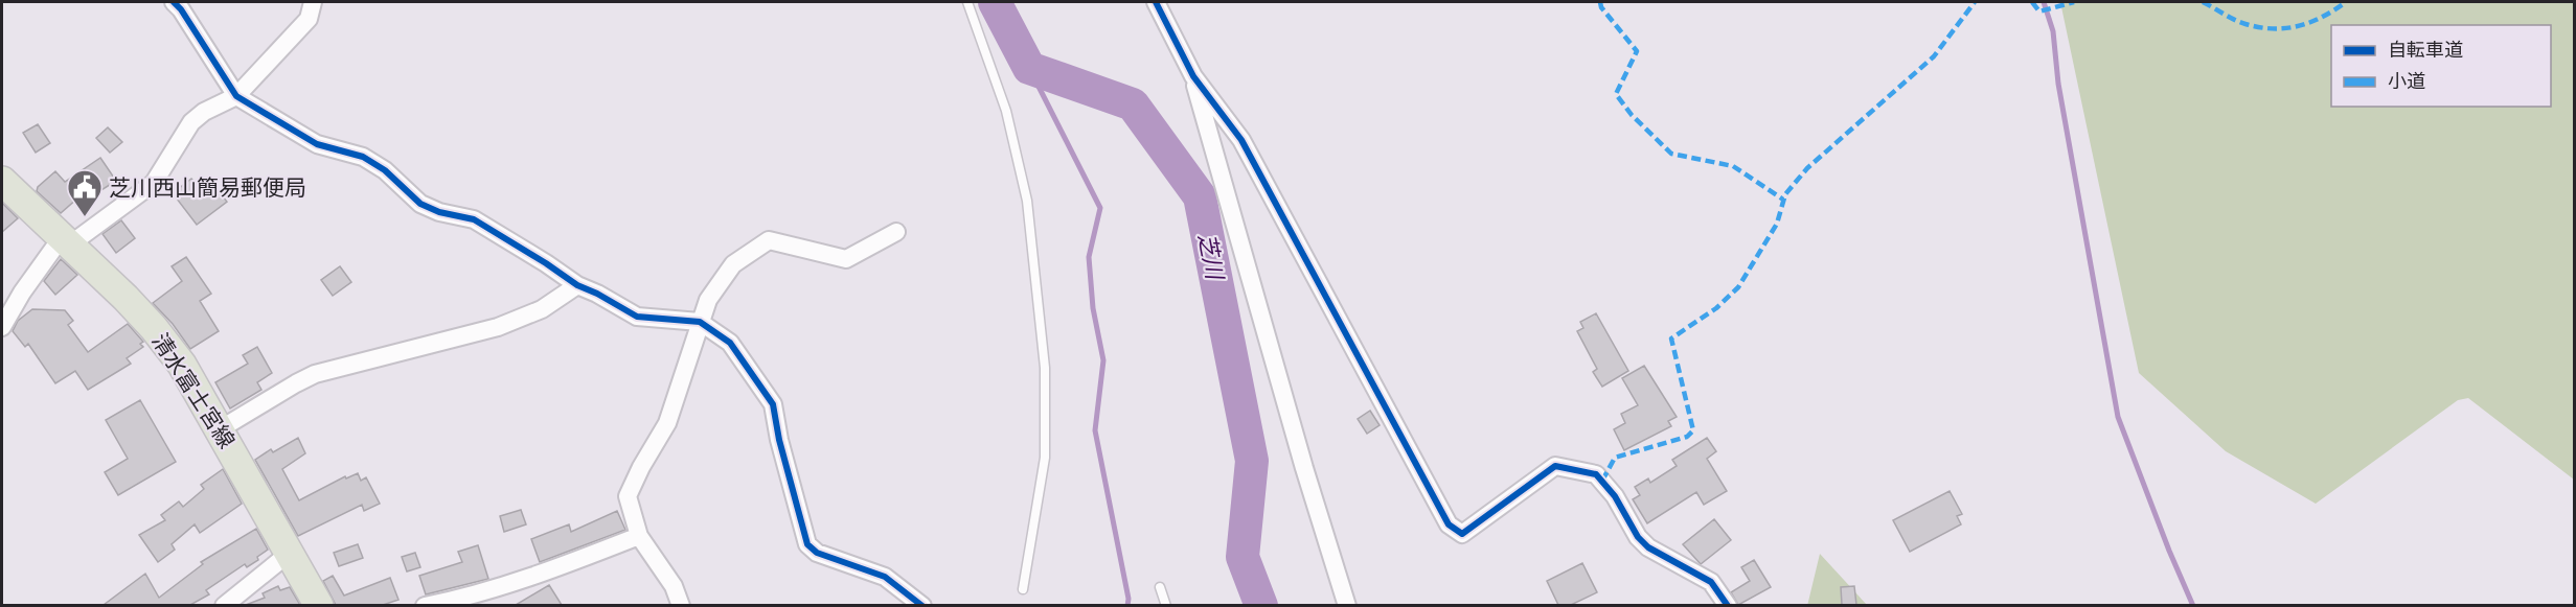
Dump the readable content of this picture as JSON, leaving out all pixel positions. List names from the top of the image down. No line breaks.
{"streets":{"main road":["清水富士宮線"]},"water":["芝川"],"places":{"public building":["芝川西山簡易郵便局"]},"legend":["自転車道","小道"]}
